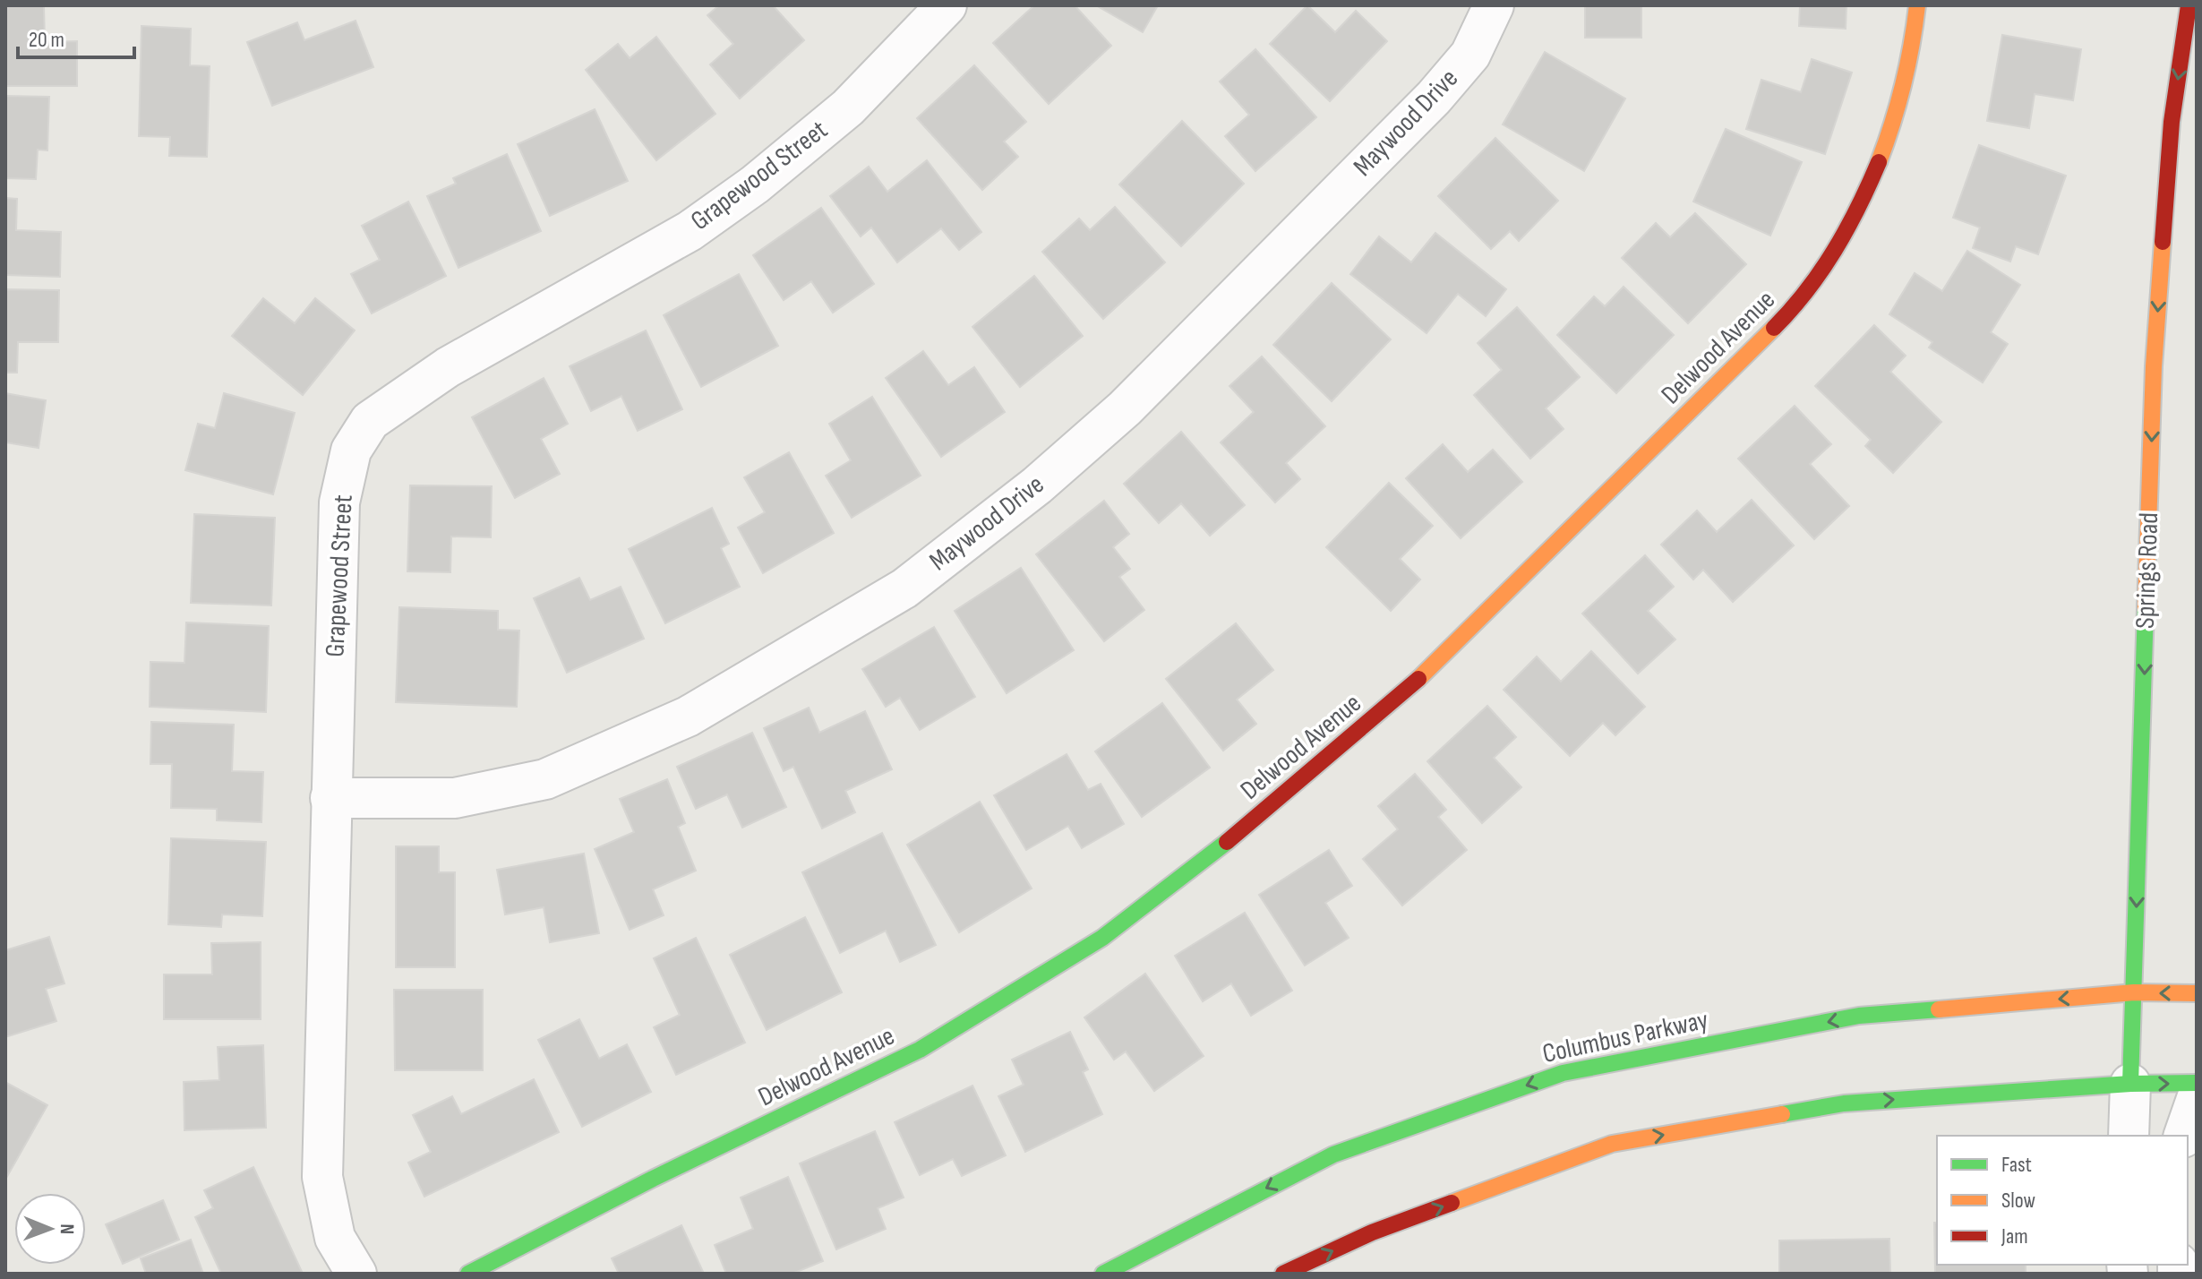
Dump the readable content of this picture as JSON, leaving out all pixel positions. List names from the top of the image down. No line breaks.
{"streets":{"main road":["Delwood Avenue","Springs Road","Columbus Parkway"],"street":["Maywood Drive","Grapewood Street"]},"crossings":[["Maywood Drive","Grapewood Street"],["Springs Road","Columbus Parkway"]],"one_way":["Springs Road"],"legend":["Fast","Slow","Jam"],"scale_bar":"20 m","north":"right"}
